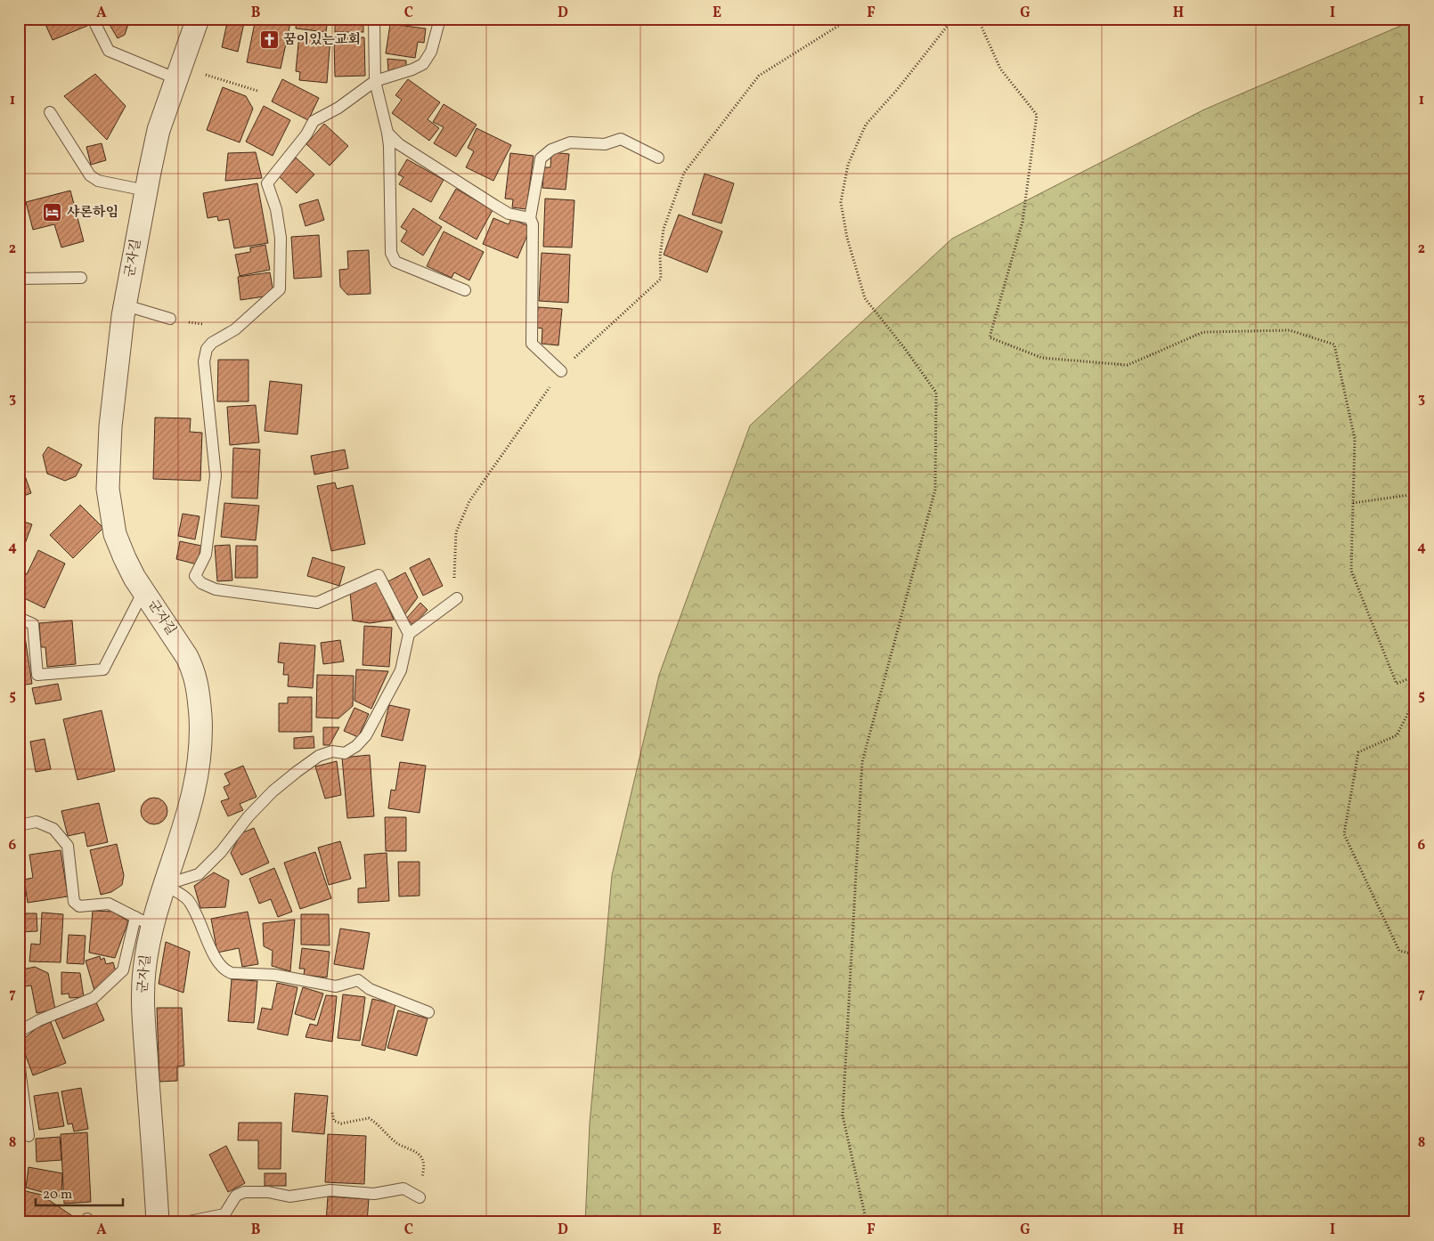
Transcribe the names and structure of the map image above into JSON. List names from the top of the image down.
{
  "streets": {
    "street": ["군자길"]
  },
  "places": {
    "church": ["꿈이있는교회"],
    "hotel": ["샤론하임"]
  },
  "scale_bar": "20 m",
  "grid": {
    "columns": [
      "A",
      "B",
      "C",
      "D",
      "E",
      "F",
      "G",
      "H",
      "I"
    ],
    "rows": [
      "1",
      "2",
      "3",
      "4",
      "5",
      "6",
      "7",
      "8"
    ]
  }
}
